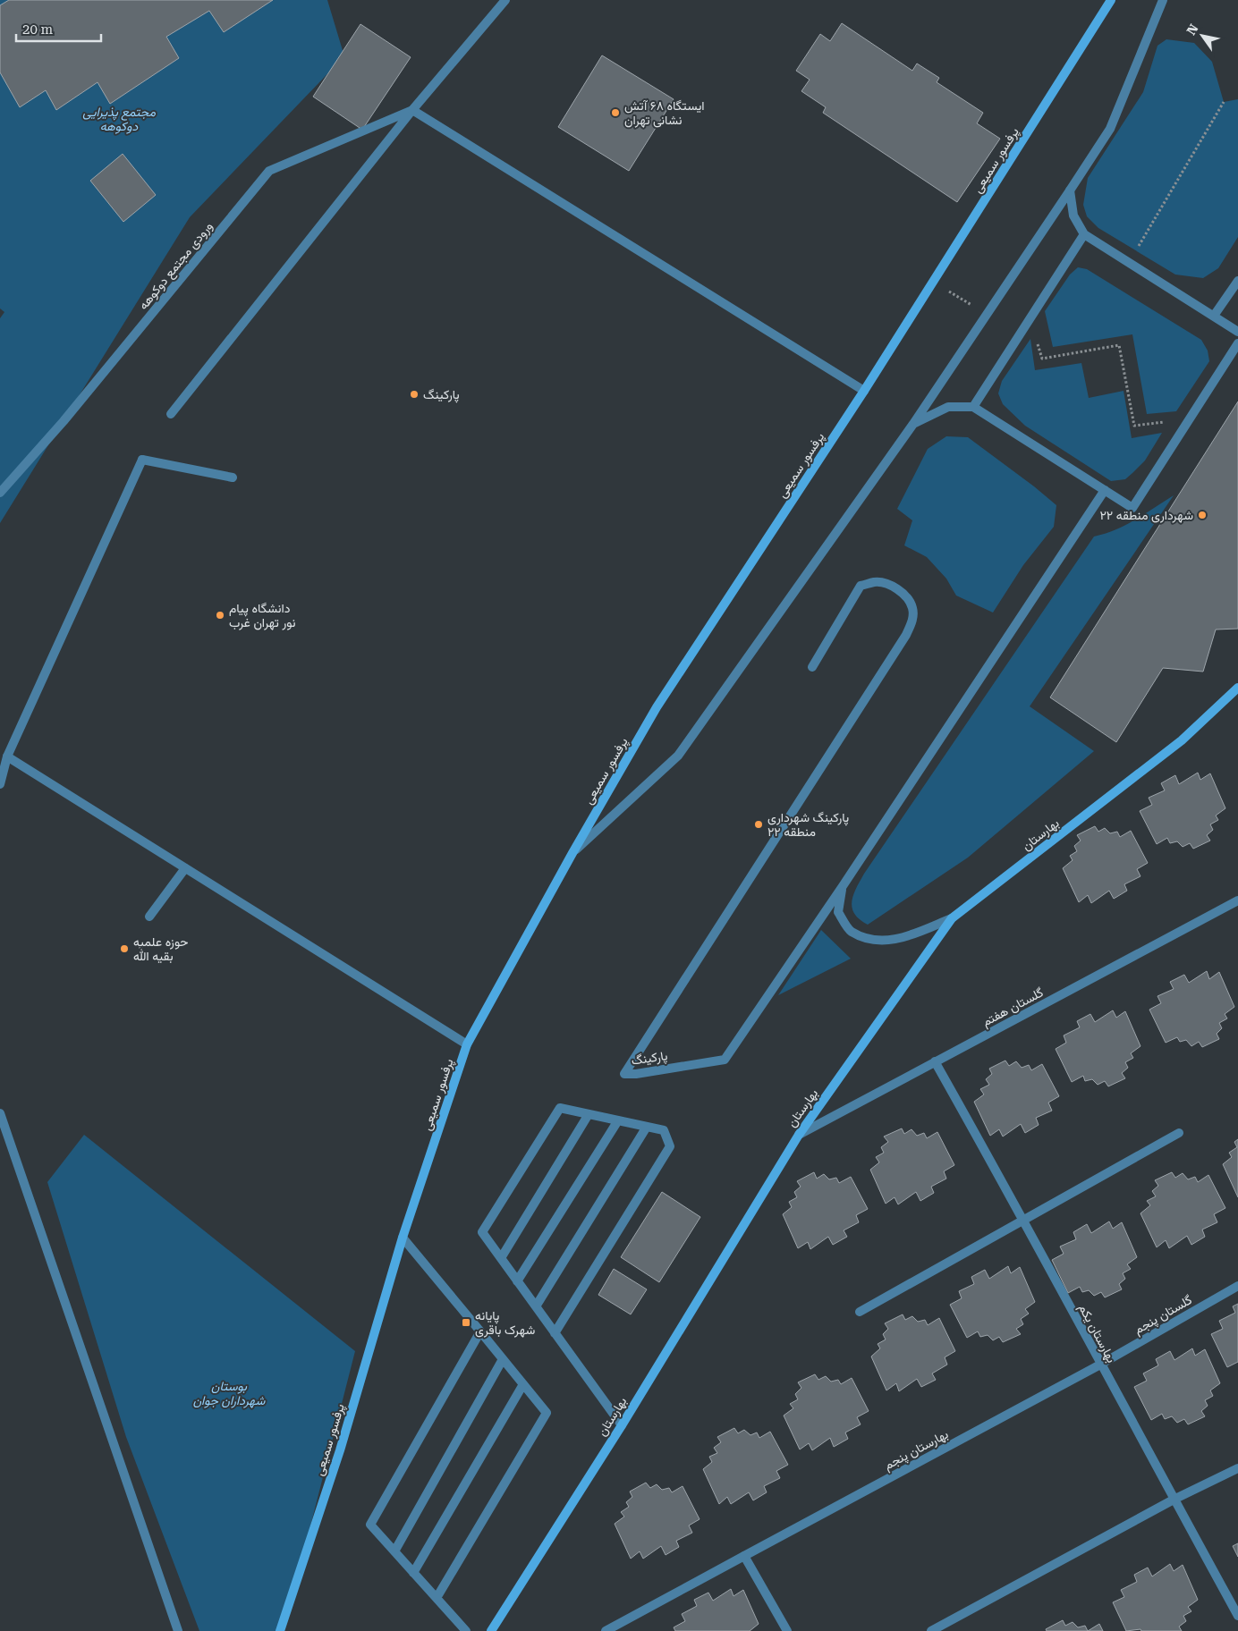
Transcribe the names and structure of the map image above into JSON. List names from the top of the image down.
{
  "streets": {
    "main road": ["پرفسور سمیعی", "بهارستان"],
    "street": [
      "ورودی مجتمع دوکوهه",
      "گلستان هفتم",
      "پارکینگ",
      "گلستان پنجم",
      "بهارستان یکم",
      "بهارستان پنجم"
    ]
  },
  "crossings": [
    ["بهارستان", "گلستان هفتم"],
    ["گلستان هفتم", "بهارستان یکم"],
    ["گلستان پنجم", "بهارستان یکم"],
    ["گلستان پنجم", "بهارستان پنجم"],
    ["بهارستان یکم", "بهارستان پنجم"]
  ],
  "parks": ["مجتمع پذیرایی دوکوهه", "بوستان شهرداران جوان"],
  "places": {
    "other": [
      "ایستگاه ۶۸ آتش نشانی تهران",
      "پارکینگ",
      "شهرداری منطقه ۲۲",
      "دانشگاه پیام نور تهران غرب",
      "پارکینگ شهرداری منطقه ۲۲",
      "حوزه علمیه بقیه الله"
    ],
    "transit": ["پایانه شهرک باقری"]
  },
  "scale_bar": "20 m",
  "north": "top left"
}
